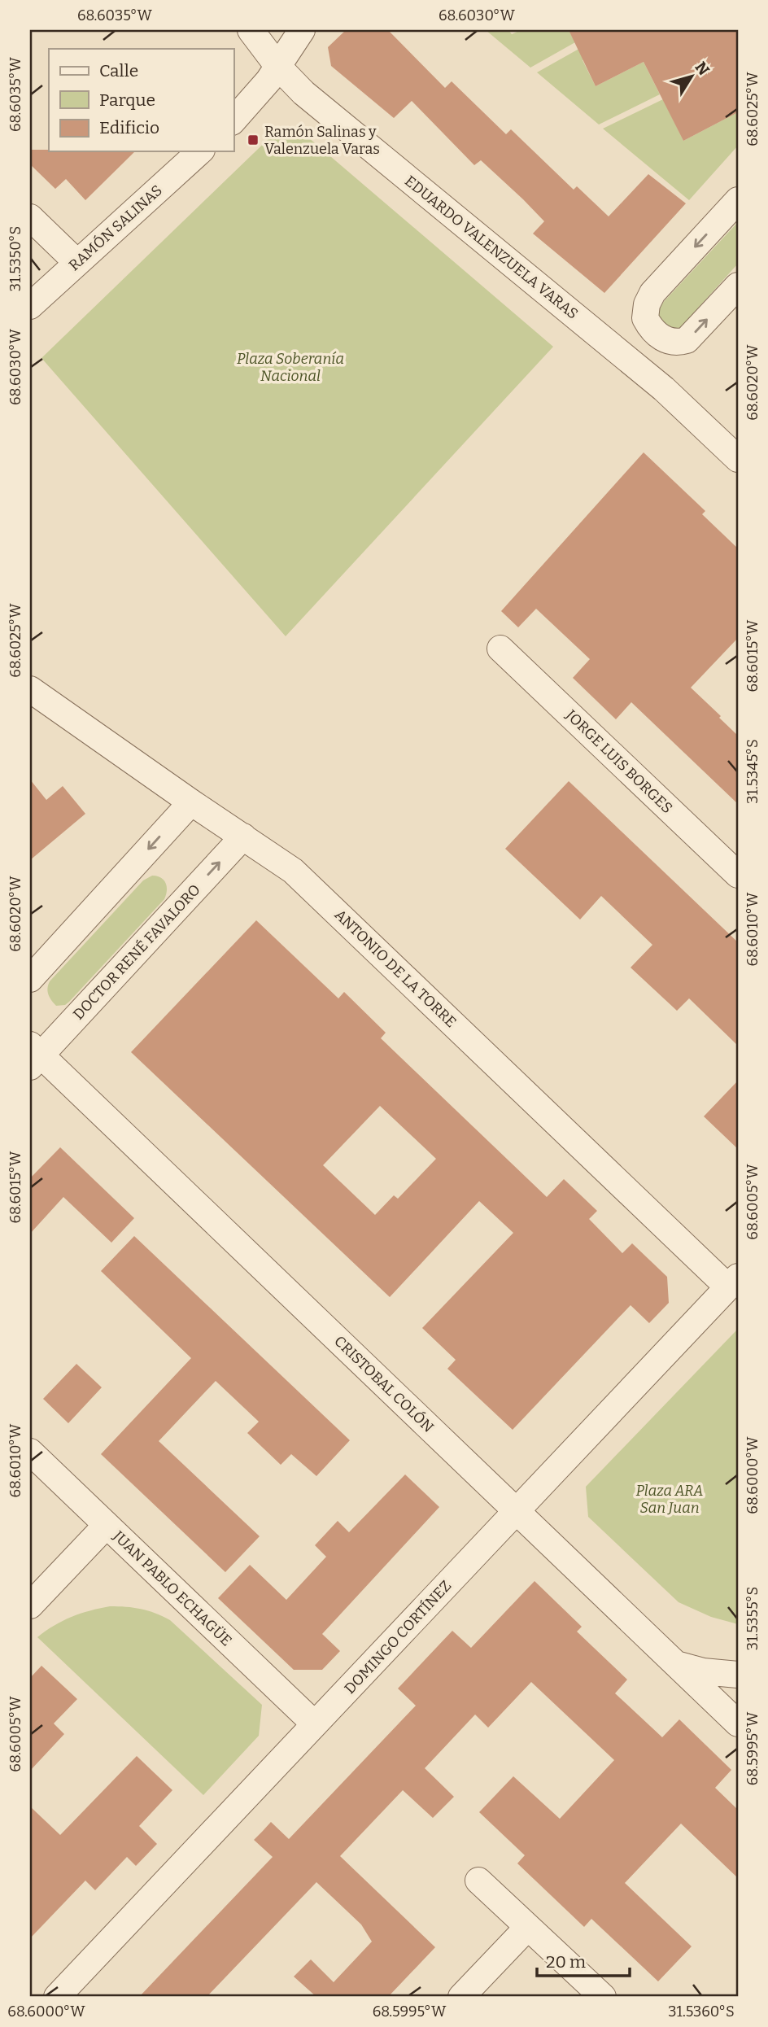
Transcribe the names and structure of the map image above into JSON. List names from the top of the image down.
{
  "streets": {
    "street": [
      "RAMÓN SALINAS",
      "EDUARDO VALENZUELA VARAS",
      "JORGE LUIS BORGES",
      "DOCTOR RENÉ FAVALORO",
      "ANTONIO DE LA TORRE",
      "CRISTOBAL COLÓN",
      "JUAN PABLO ECHAGÜE",
      "DOMINGO CORTÍNEZ"
    ]
  },
  "crossings": [
    ["DOCTOR RENÉ FAVALORO", "ANTONIO DE LA TORRE"],
    ["DOCTOR RENÉ FAVALORO", "CRISTOBAL COLÓN"],
    ["ANTONIO DE LA TORRE", "DOMINGO CORTÍNEZ"],
    ["CRISTOBAL COLÓN", "DOMINGO CORTÍNEZ"],
    ["JUAN PABLO ECHAGÜE", "DOMINGO CORTÍNEZ"]
  ],
  "parks": ["Plaza Soberanía Nacional", "Plaza ARA San Juan"],
  "places": {
    "transit": ["Ramón Salinas y Valenzuela Varas"]
  },
  "legend": ["Calle", "Parque", "Edificio"],
  "scale_bar": "20 m",
  "north": "top right",
  "coordinates": [
    "68.6035°W",
    "68.6030°W",
    "68.6025°W",
    "31.5350°S",
    "68.6020°W",
    "68.6015°W",
    "31.5345°S",
    "68.6010°W",
    "68.6005°W",
    "68.6000°W",
    "31.5355°S",
    "68.5995°W",
    "31.5360°S"
  ]
}
